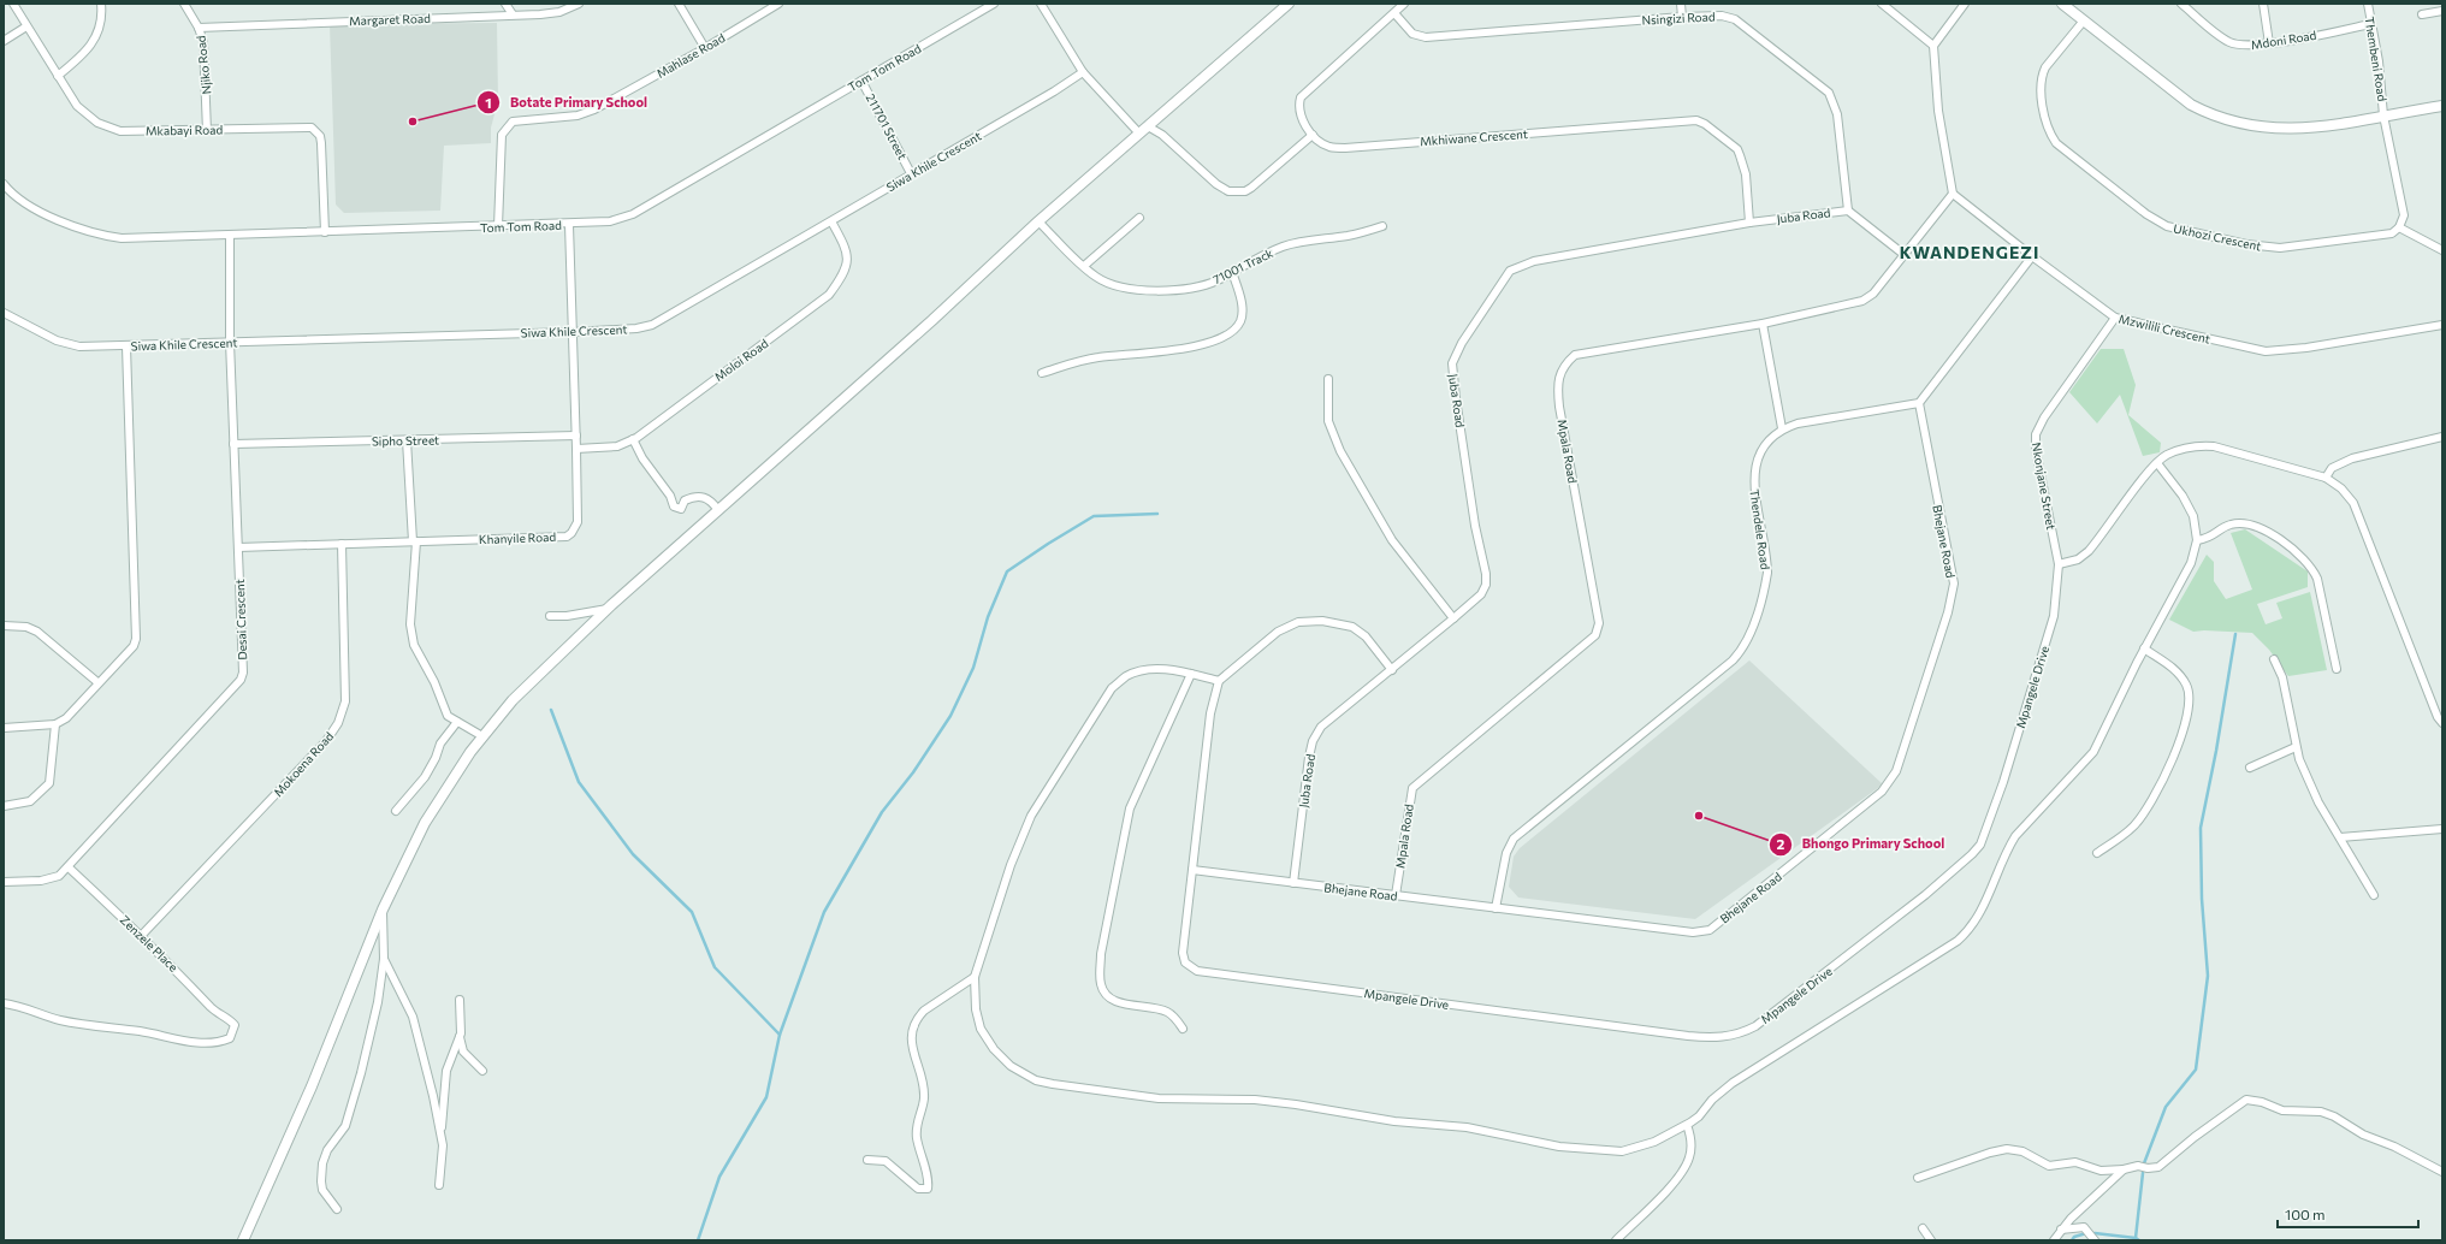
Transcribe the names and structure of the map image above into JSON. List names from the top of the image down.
{
  "streets": {
    "street": [
      "Nsingizi Road",
      "Margaret Road",
      "Mdoni Road",
      "Mahlase Road",
      "Thembeni Road",
      "Njiko Road",
      "Tom Tom Road",
      "211701 Street",
      "Mkabayi Road",
      "Mkhiwane Crescent",
      "Siwa Khile Crescent",
      "Juba Road",
      "Ukhozi Crescent",
      "71001 Track",
      "Mzwilili Crescent",
      "Moloi Road",
      "Sipho Street",
      "Mpala Road",
      "Nkonjane Street",
      "Thendele Road",
      "Khanyile Road",
      "Bhejane Road",
      "Desai Crescent",
      "Mpangele Drive",
      "Mokoena Road",
      "Zenzele Place"
    ]
  },
  "crossings": [
    ["Nsingizi Road", "Mkhiwane Crescent"],
    ["Nsingizi Road", "Juba Road"],
    ["Margaret Road", "Njiko Road"],
    ["Mdoni Road", "Thembeni Road"],
    ["Mahlase Road", "Tom Tom Road"],
    ["Njiko Road", "Mkabayi Road"],
    ["Tom Tom Road", "211701 Street"],
    ["Tom Tom Road", "Mkabayi Road"],
    ["Tom Tom Road", "Khanyile Road"],
    ["Tom Tom Road", "Desai Crescent"],
    ["211701 Street", "Siwa Khile Crescent"],
    ["Mkhiwane Crescent", "Juba Road"],
    ["Siwa Khile Crescent", "Moloi Road"],
    ["Siwa Khile Crescent", "Khanyile Road"],
    ["Siwa Khile Crescent", "Desai Crescent"],
    ["Juba Road", "Mpala Road"],
    ["Juba Road", "Bhejane Road"],
    ["Mzwilili Crescent", "Mpala Road"],
    ["Mzwilili Crescent", "Nkonjane Street"],
    ["Moloi Road", "Khanyile Road"],
    ["Sipho Street", "Khanyile Road"],
    ["Sipho Street", "Desai Crescent"],
    ["Mpala Road", "Bhejane Road"],
    ["Nkonjane Street", "Mpangele Drive"],
    ["Thendele Road", "Bhejane Road"],
    ["Khanyile Road", "Desai Crescent"],
    ["Khanyile Road", "Mokoena Road"],
    ["Bhejane Road", "Mpangele Drive"],
    ["Desai Crescent", "Zenzele Place"],
    ["Mokoena Road", "Zenzele Place"]
  ],
  "districts": ["KWANDENGEZI"],
  "places": ["Botate Primary School", "Bhongo Primary School"],
  "scale_bar": "100 m"
}
